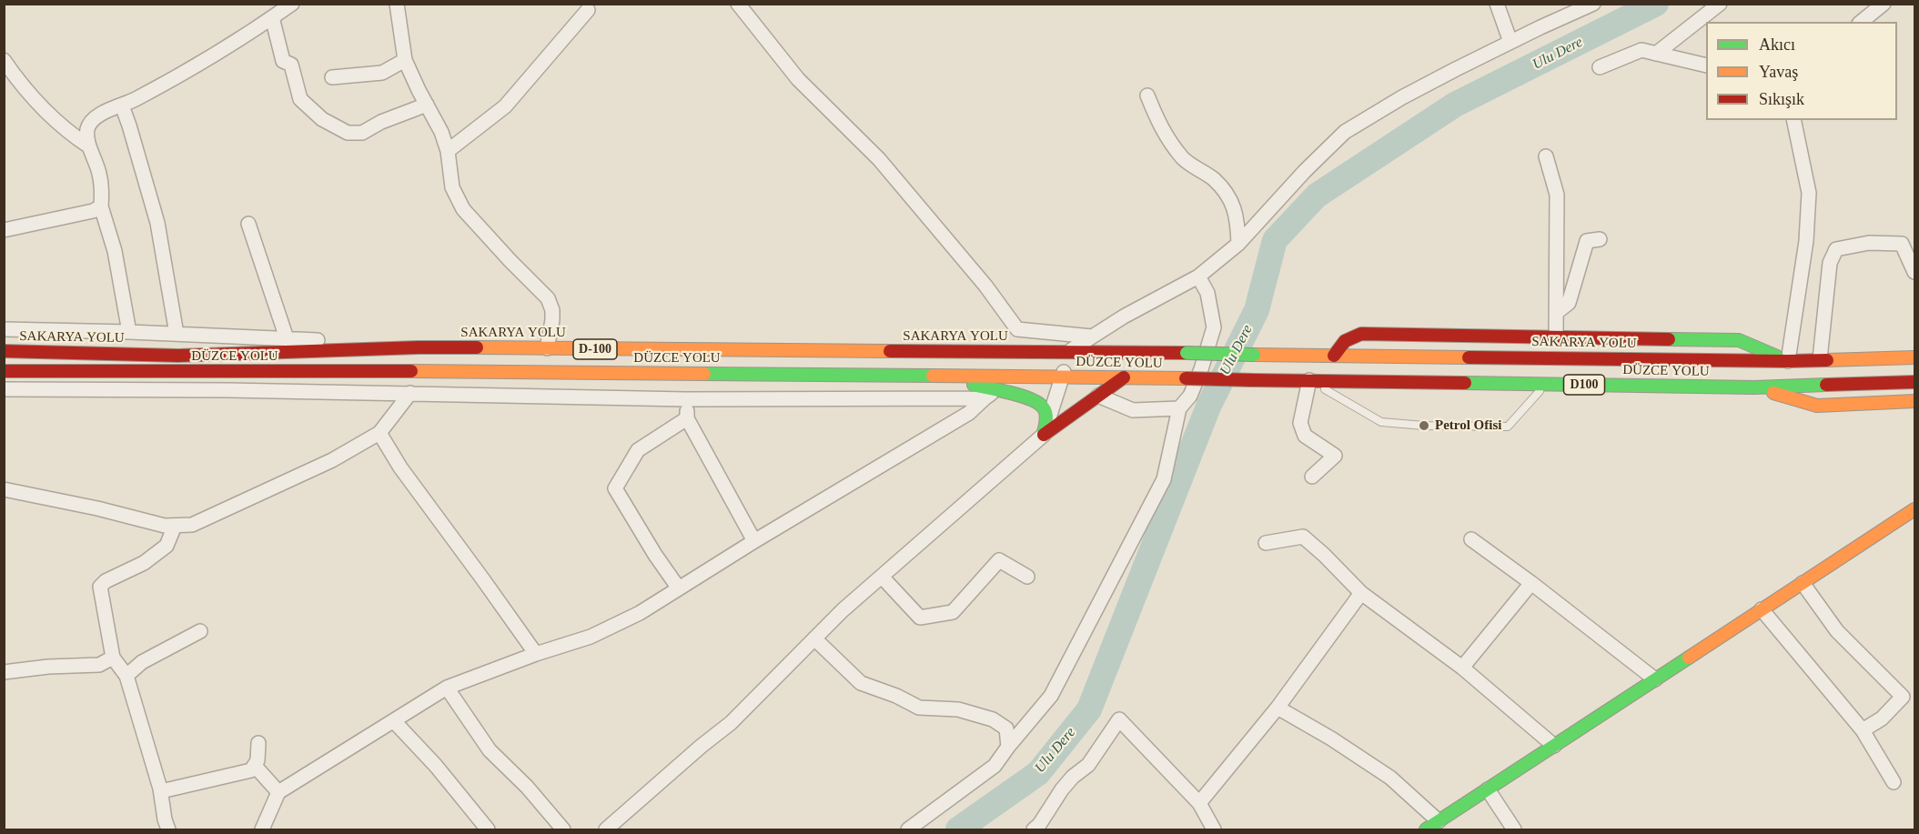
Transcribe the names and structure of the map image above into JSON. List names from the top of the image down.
{
  "streets": {
    "main road": [
      "SAKARYA YOLU",
      "D-100",
      "DÜZCE YOLU",
      "D100"
    ]
  },
  "water": ["Ulu Dere"],
  "places": ["Petrol Ofisi"],
  "legend": ["Akıcı", "Yavaş", "Sıkışık"]
}
